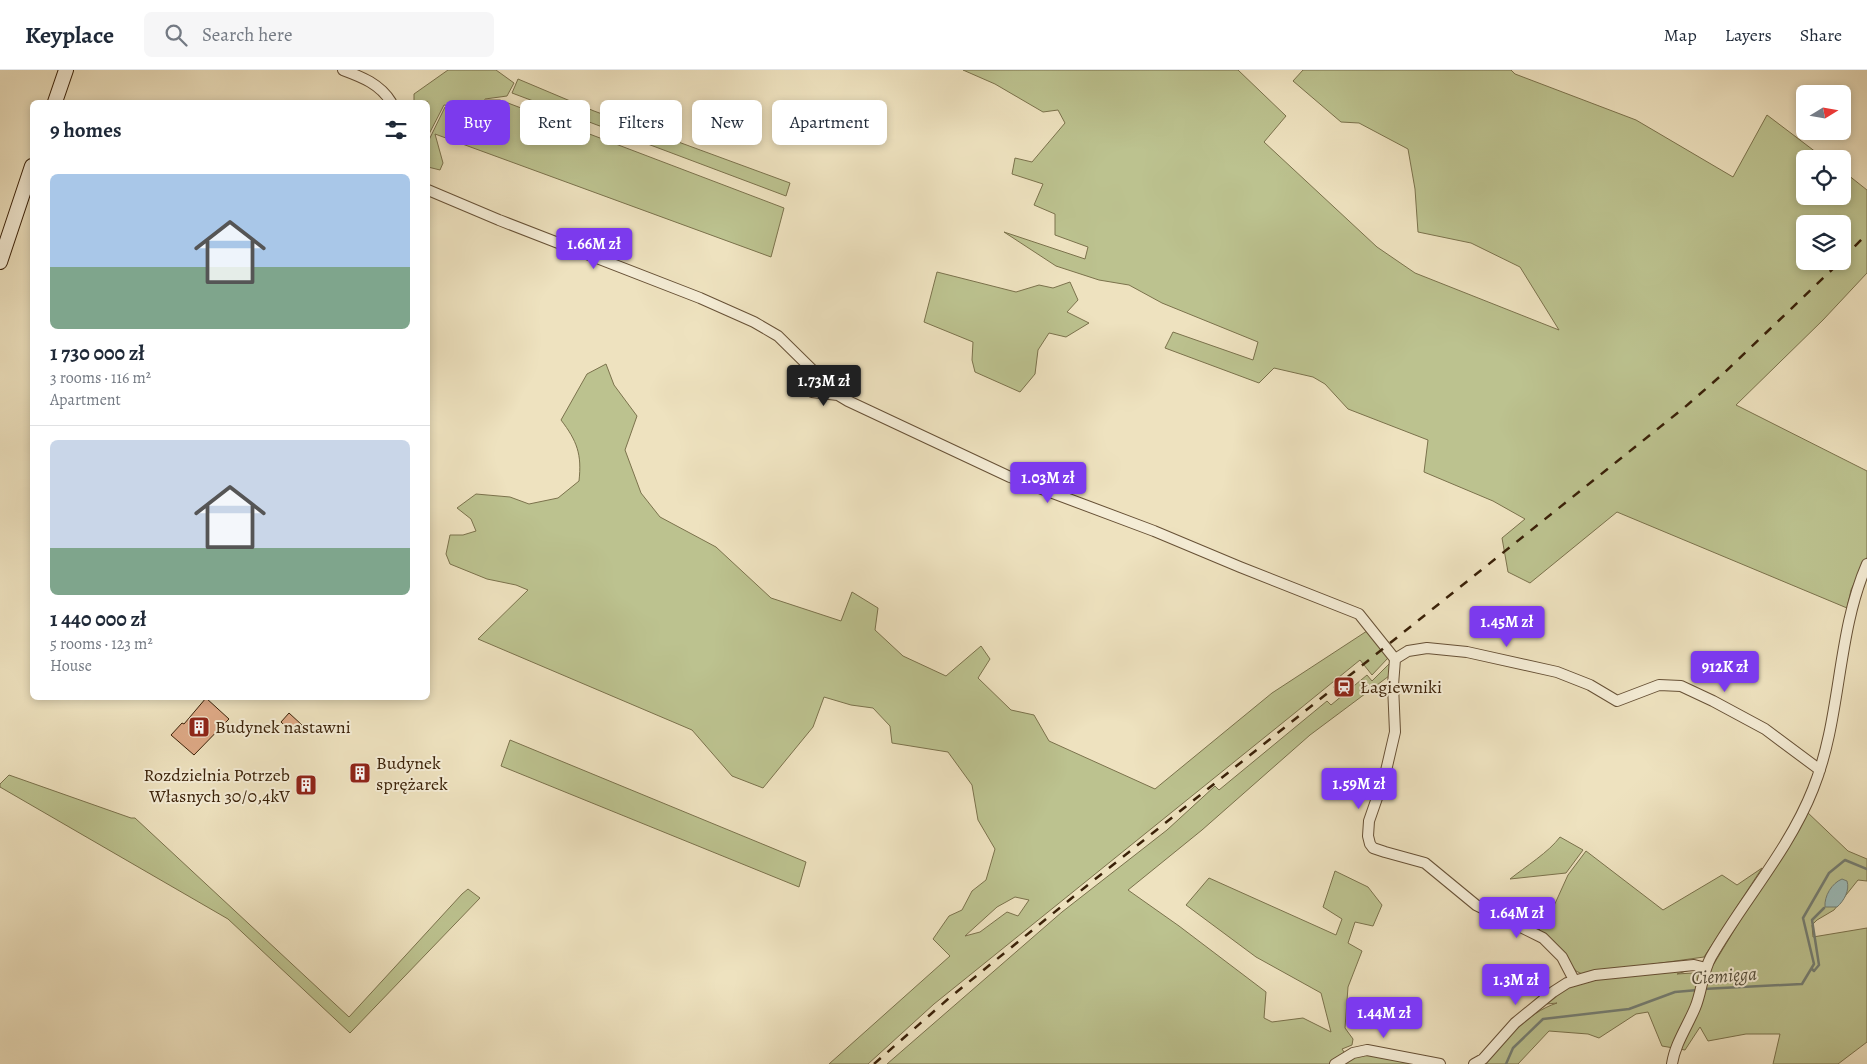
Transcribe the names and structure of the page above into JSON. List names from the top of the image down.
{
  "water": ["Ciemięga"],
  "places": {
    "station": ["Łagiewniki"],
    "building": ["Budynek nastawni", "Budynek sprężarek", "Rozdzielnia Potrzeb Własnych 30/0,4kV"]
  },
  "north": "right",
  "page": {
    "header": "Keyplace",
    "search": "Search here",
    "nav": ["Map", "Layers", "Share"],
    "chip": [
      "Buy",
      "Rent",
      "Filters",
      "New",
      "Apartment"
    ],
    "heading": "9 homes",
    "list": [
      {
        "name": "1 730 000 zł",
        "note": "3 rooms · 116 m² · Apartment"
      },
      {
        "name": "1 440 000 zł",
        "note": "5 rooms · 123 m² · House"
      }
    ],
    "price": [
      "1.66M zł",
      "1.73M zł",
      "1.03M zł",
      "1.45M zł",
      "912K zł",
      "1.59M zł",
      "1.64M zł",
      "1.3M zł",
      "1.44M zł"
    ]
  }
}
